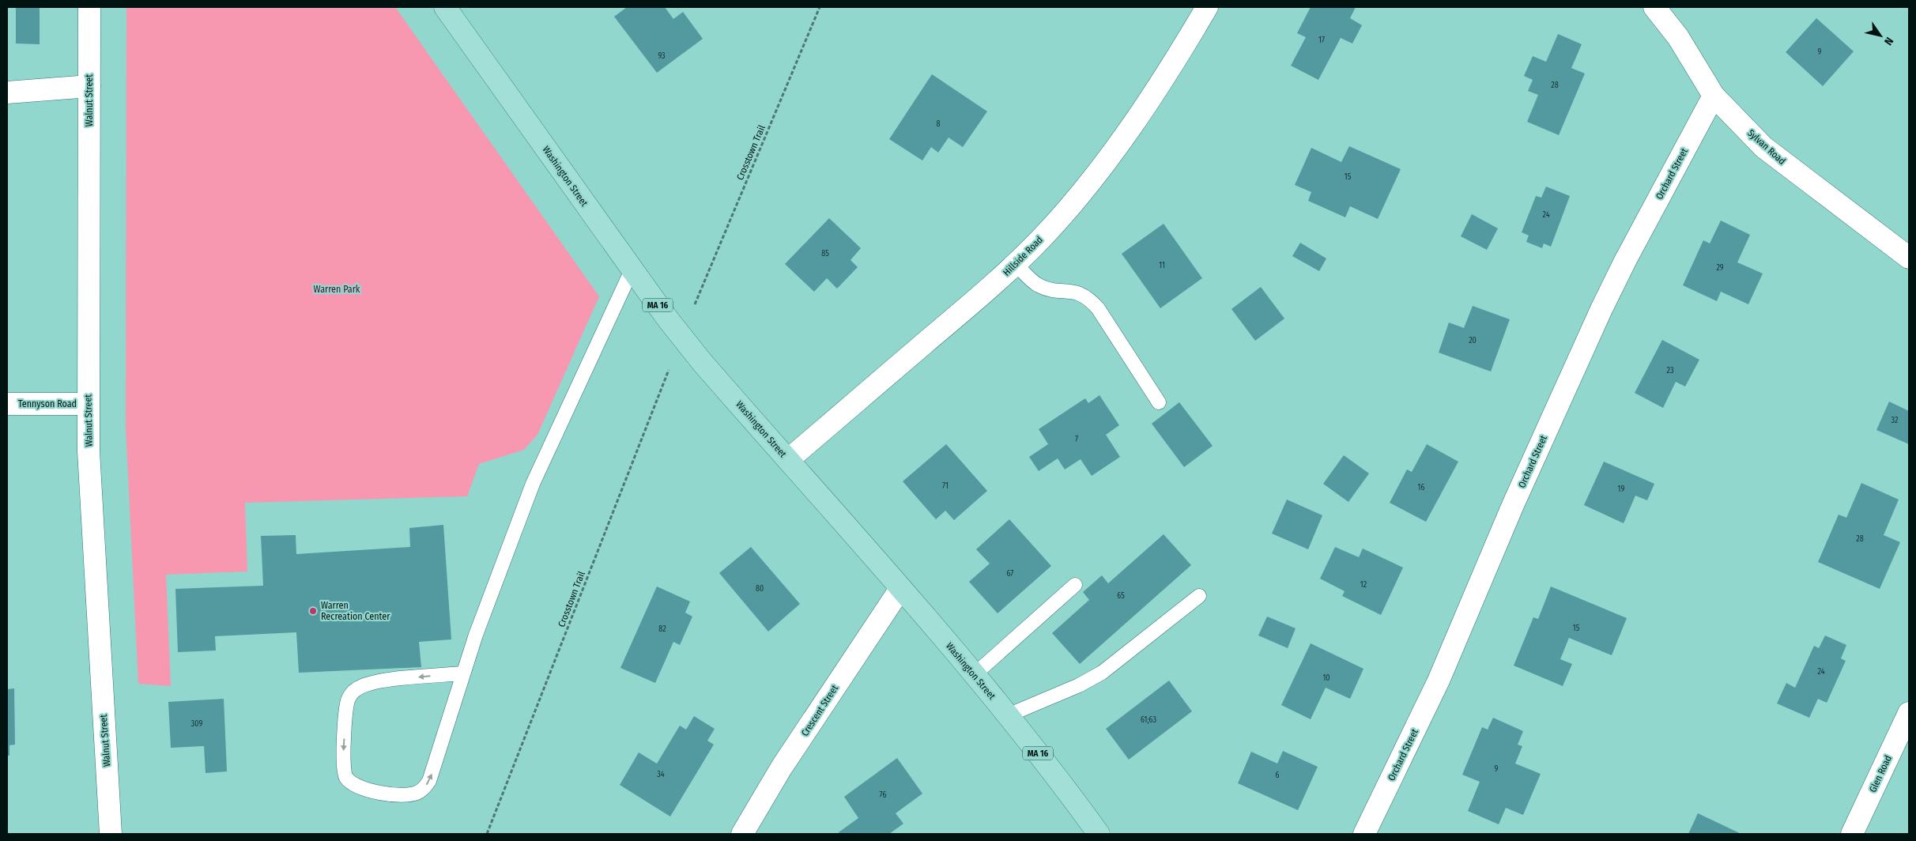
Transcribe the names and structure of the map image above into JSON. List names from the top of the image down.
{
  "streets": {
    "main road": ["Washington Street", "MA 16"],
    "street": [
      "Walnut Street",
      "Sylvan Road",
      "Orchard Street",
      "Hillside Road",
      "Tennyson Road",
      "Crescent Street",
      "Glen Road"
    ],
    "path": ["Crosstown Trail"]
  },
  "crossings": [
    ["Walnut Street", "Tennyson Road"],
    ["Sylvan Road", "Orchard Street"],
    ["Washington Street", "Hillside Road"],
    ["Washington Street", "Crescent Street"]
  ],
  "parks": ["Warren Park"],
  "places": ["Warren Recreation Center"],
  "house_numbers": [
    "17",
    "9",
    "93",
    "28",
    "8",
    "15",
    "24",
    "85",
    "11",
    "29",
    "20",
    "23",
    "32",
    "7",
    "71",
    "16",
    "19",
    "28",
    "67",
    "12",
    "80",
    "65",
    "15",
    "82",
    "24",
    "10",
    "61;63",
    "309",
    "9",
    "34",
    "6",
    "76"
  ],
  "north": "bottom right"
}
